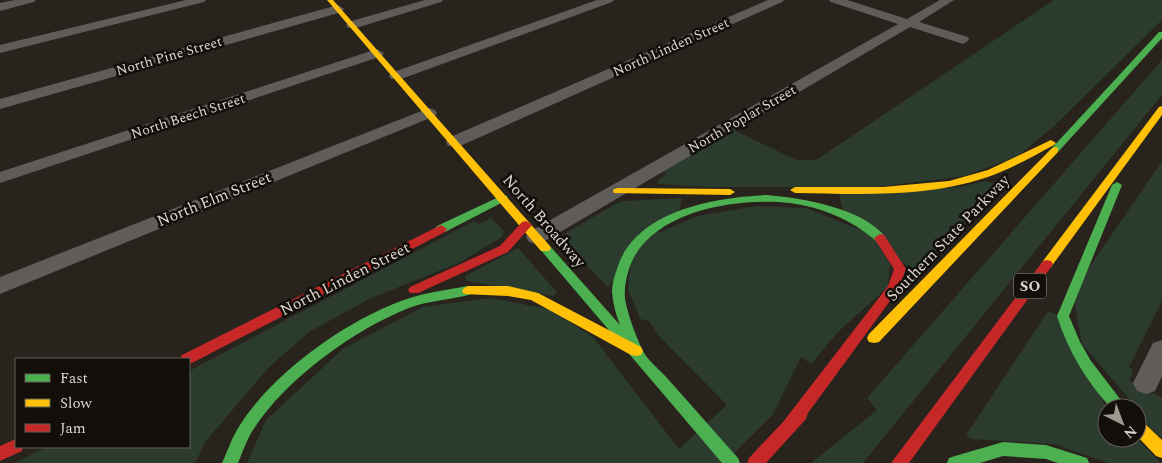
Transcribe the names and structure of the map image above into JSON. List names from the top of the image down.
{
  "streets": {
    "main road": [
      "North Linden Street",
      "North Broadway",
      "Southern State Parkway",
      "SO"
    ],
    "street": [
      "North Pine Street",
      "North Beech Street",
      "North Poplar Street",
      "North Elm Street"
    ]
  },
  "crossings": [
    ["North Linden Street", "North Broadway"],
    ["North Pine Street", "North Broadway"],
    ["North Beech Street", "North Broadway"],
    ["North Poplar Street", "North Broadway"],
    ["North Elm Street", "North Broadway"]
  ],
  "legend": ["Fast", "Slow", "Jam"],
  "north": "bottom right"
}
